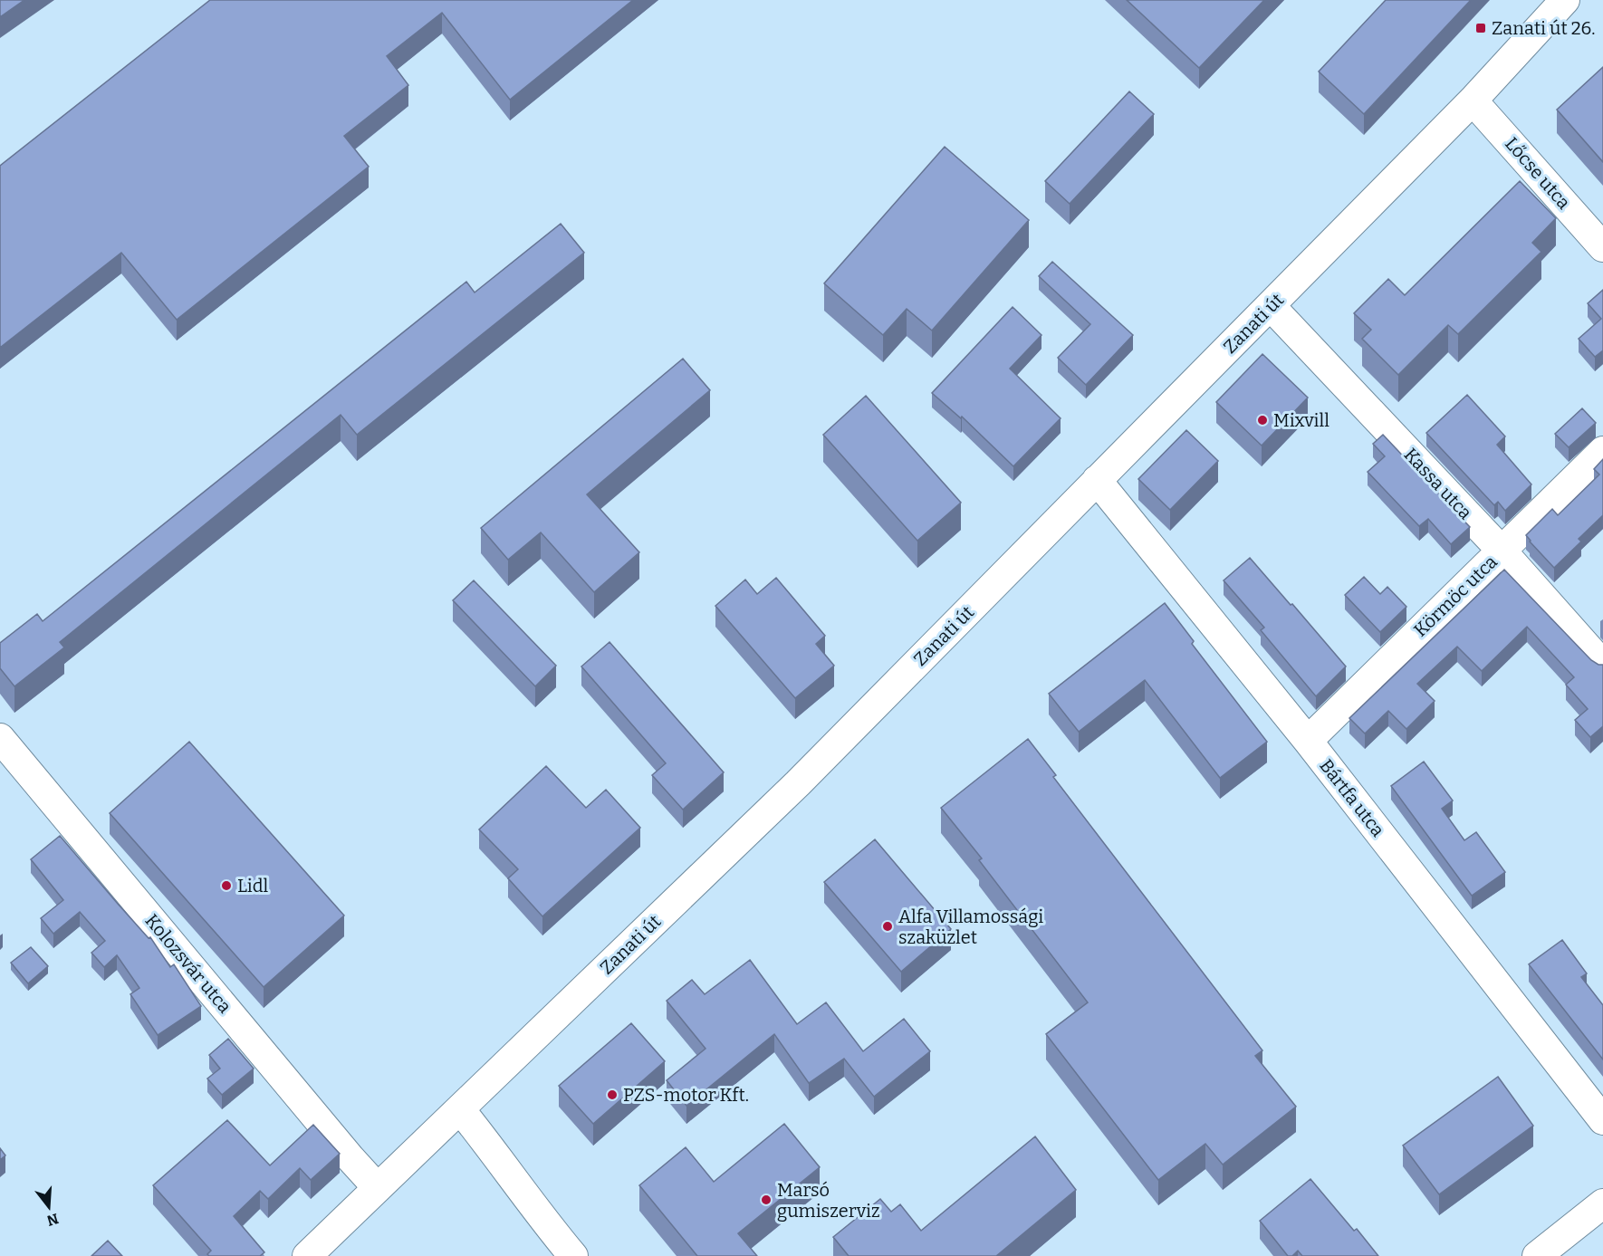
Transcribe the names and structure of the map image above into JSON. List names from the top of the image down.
{
  "streets": {
    "street": [
      "Lőcse utca",
      "Zanati út",
      "Kassa utca",
      "Körmöc utca",
      "Bártfa utca",
      "Kolozsvár utca"
    ]
  },
  "crossings": [
    ["Lőcse utca", "Zanati út"],
    ["Zanati út", "Kassa utca"],
    ["Zanati út", "Bártfa utca"],
    ["Zanati út", "Kolozsvár utca"],
    ["Kassa utca", "Körmöc utca"],
    ["Körmöc utca", "Bártfa utca"]
  ],
  "places": {
    "transit": ["Zanati út 26."],
    "other": [
      "Mixvill",
      "Lidl",
      "Alfa Villamossági szaküzlet",
      "PZS-motor Kft.",
      "Marsó gumiszerviz"
    ]
  },
  "north": "bottom"
}
